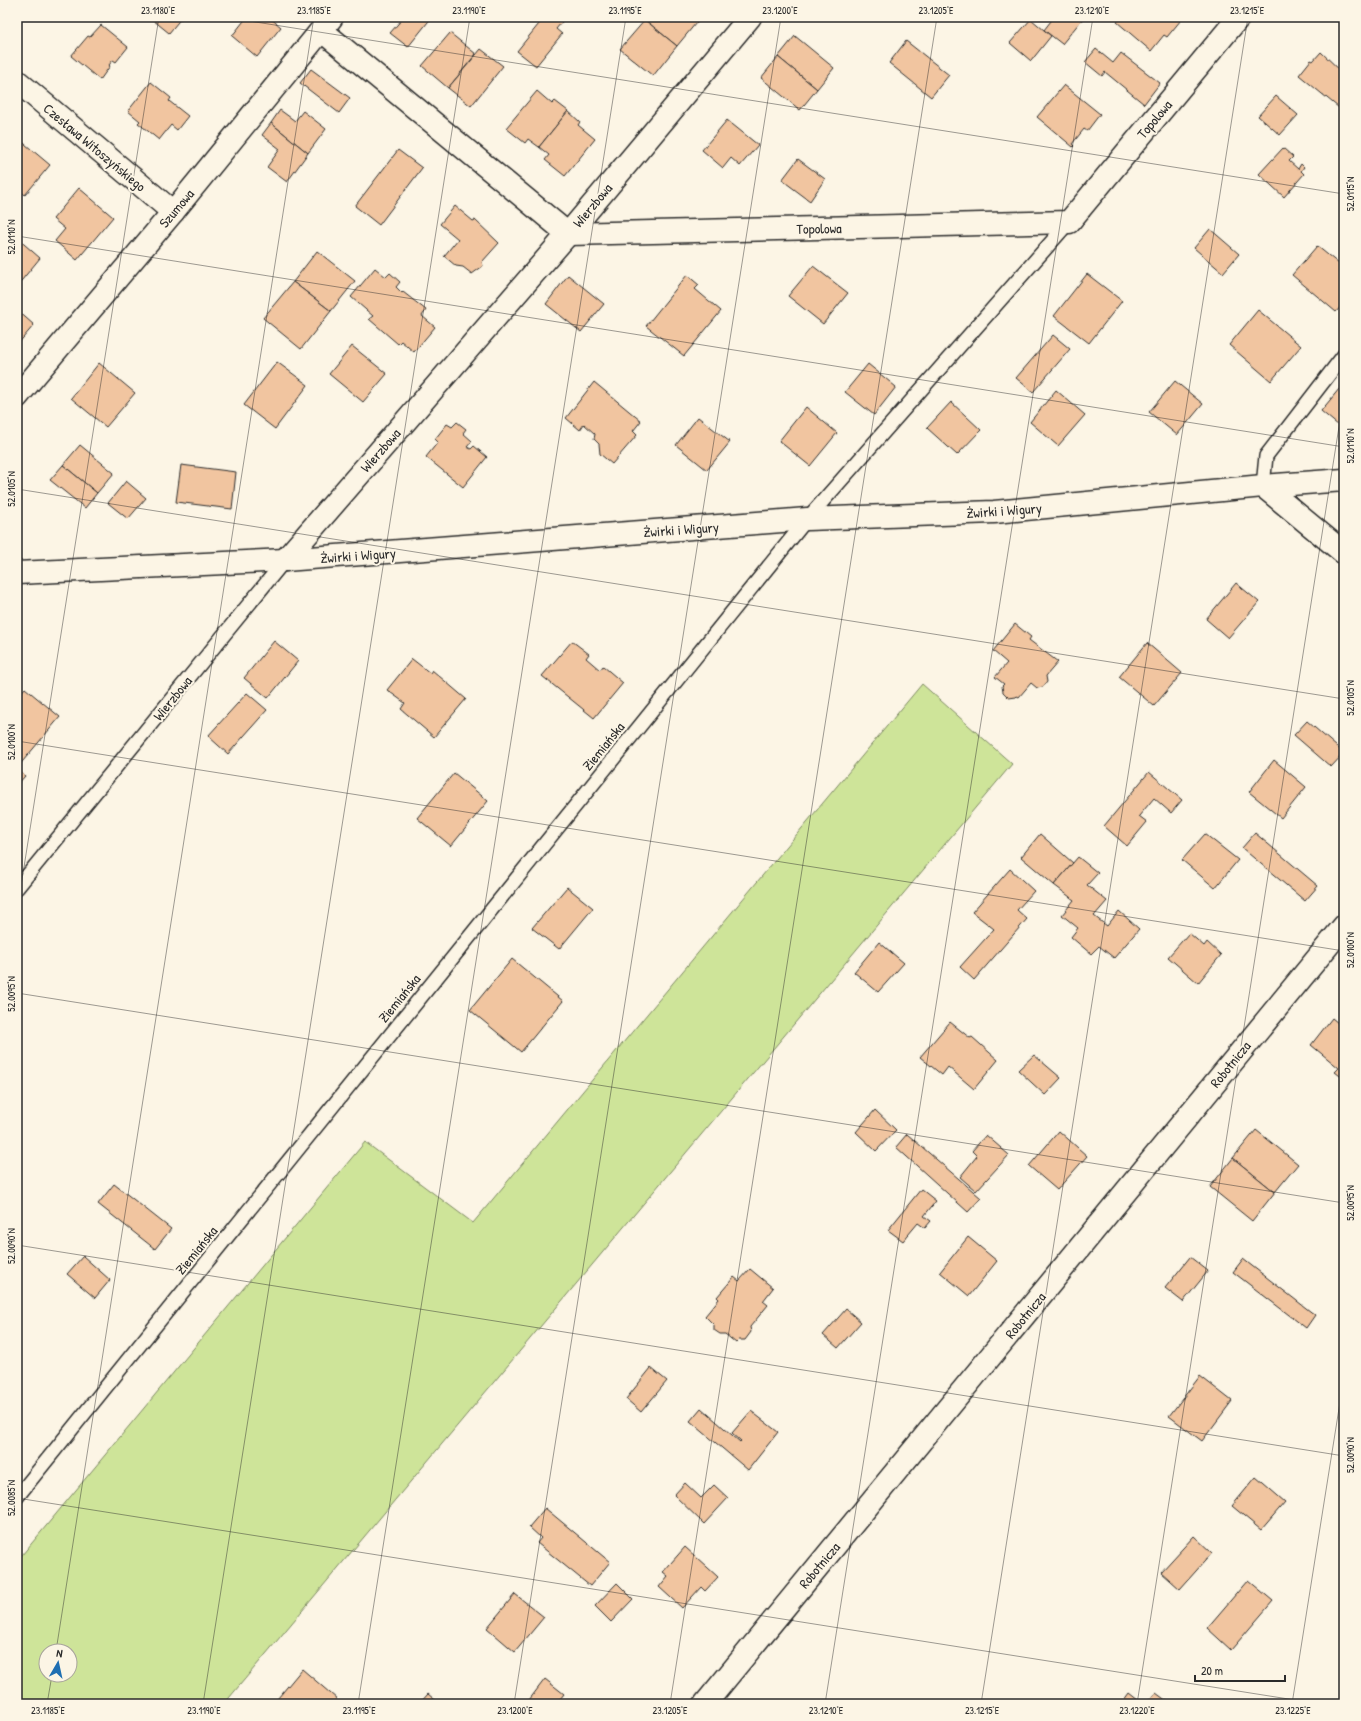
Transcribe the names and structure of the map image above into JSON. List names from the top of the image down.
{
  "streets": {
    "street": [
      "Topolowa",
      "Czesława Witoszyńskiego",
      "Wierzbowa",
      "Szumowa",
      "Żwirki i Wigury",
      "Robotnicza"
    ],
    "lane": ["Ziemiańska"]
  },
  "crossings": [
    ["Topolowa", "Wierzbowa"],
    ["Topolowa", "Żwirki i Wigury"],
    ["Topolowa", "Ziemiańska"],
    ["Czesława Witoszyńskiego", "Szumowa"],
    ["Wierzbowa", "Żwirki i Wigury"],
    ["Żwirki i Wigury", "Ziemiańska"]
  ],
  "scale_bar": "20 m",
  "north": "top",
  "coordinates": [
    "23.1180°E",
    "23.1185°E",
    "23.1190°E",
    "23.1195°E",
    "23.1200°E",
    "23.1205°E",
    "23.1210°E",
    "23.1215°E",
    "52.0115°N",
    "52.0110°N",
    "52.0105°N",
    "52.0100°N",
    "52.0095°N",
    "52.0090°N",
    "52.0085°N",
    "23.1220°E",
    "23.1225°E"
  ]
}
